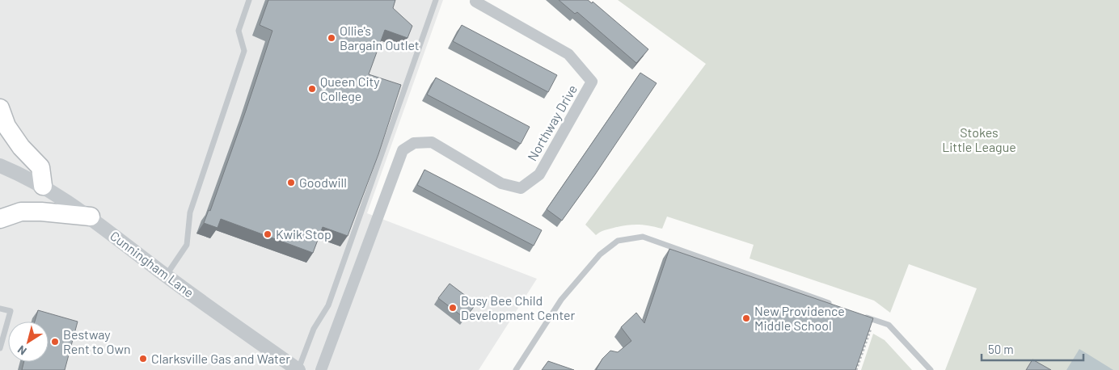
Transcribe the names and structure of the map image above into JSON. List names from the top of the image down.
{
  "streets": {
    "street": ["Northway Drive", "Cunningham Lane"]
  },
  "parks": ["Stokes Little League"],
  "places": [
    "Ollie's Bargain Outlet",
    "Queen City College",
    "Goodwill",
    "Kwik Stop",
    "Busy Bee Child Development Center",
    "New Providence Middle School",
    "Bestway Rent to Own",
    "Clarksville Gas and Water"
  ],
  "scale_bar": "50 m",
  "north": "bottom left"
}
